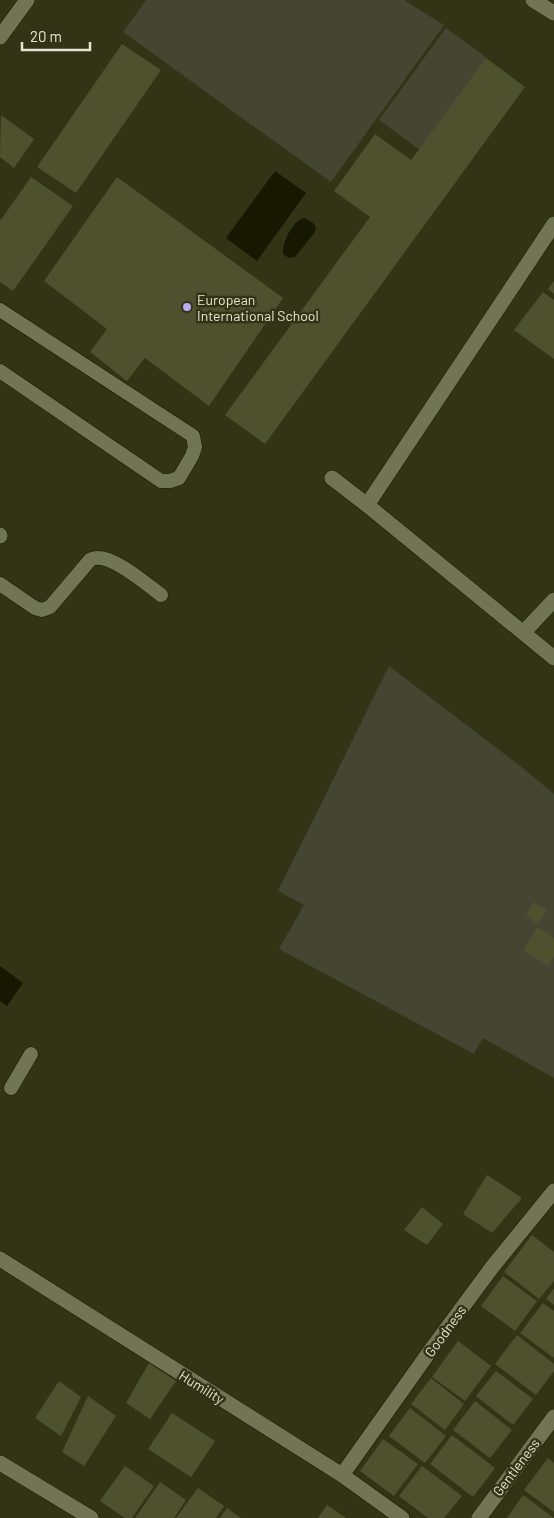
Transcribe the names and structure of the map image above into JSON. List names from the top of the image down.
{
  "streets": {
    "street": ["Goodness", "Humility", "Gentleness"]
  },
  "crossings": [
    ["Goodness", "Humility"]
  ],
  "places": ["European International School"],
  "scale_bar": "20 m"
}
